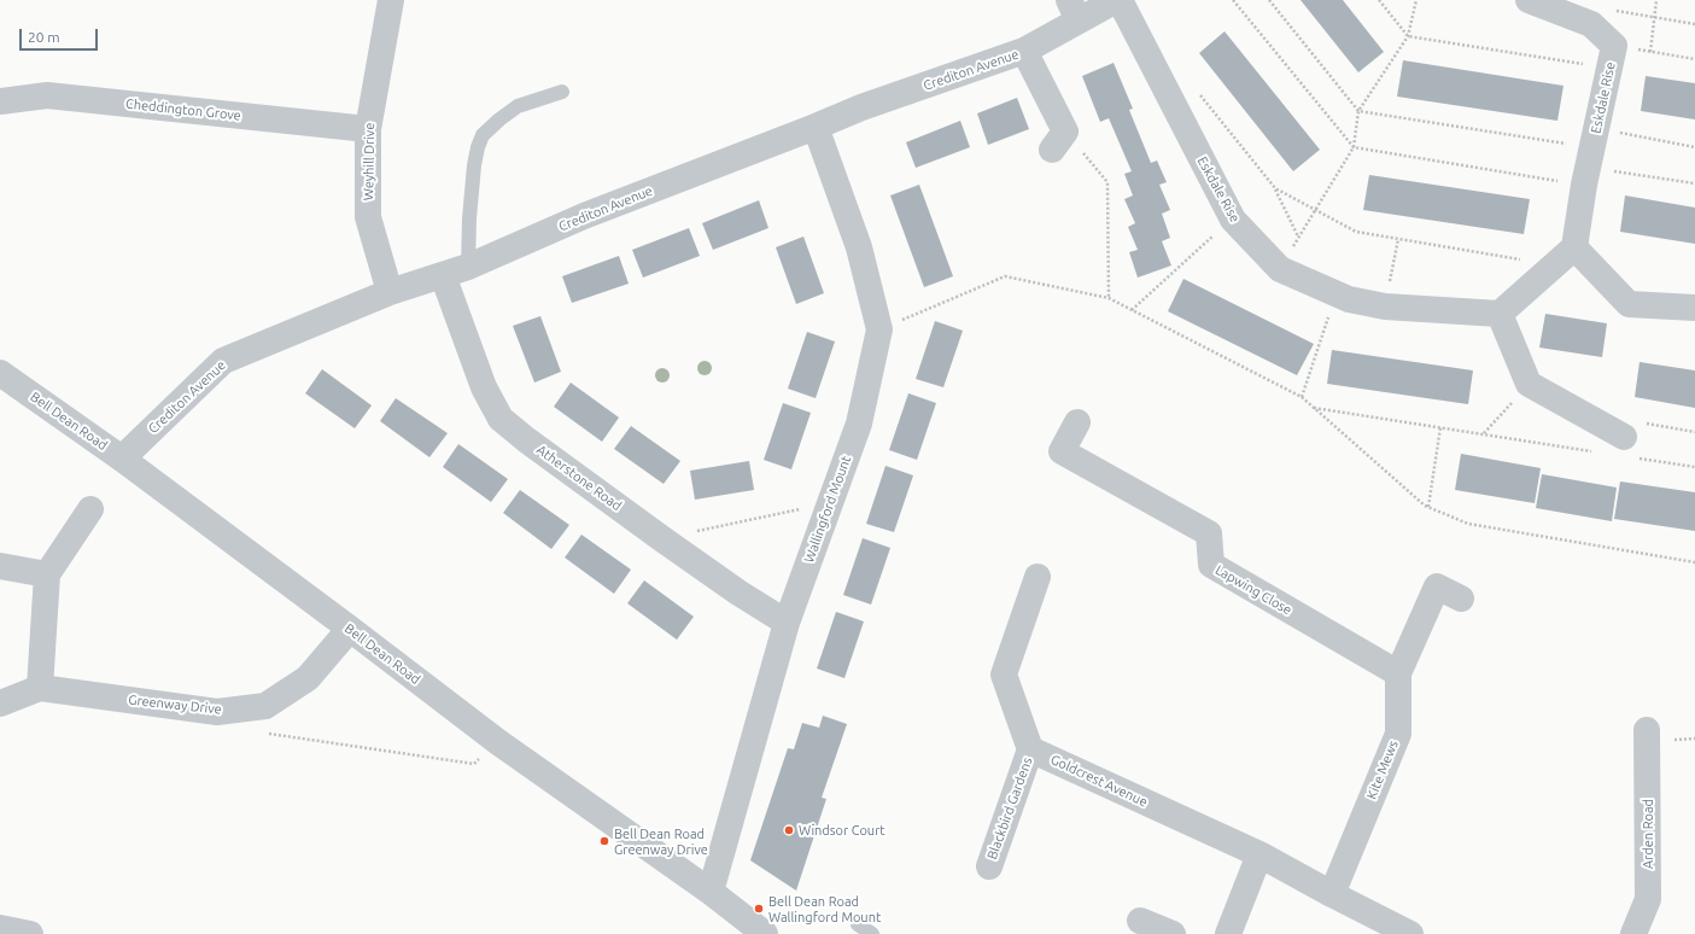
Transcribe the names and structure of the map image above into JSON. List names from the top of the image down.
{
  "streets": {
    "street": [
      "Crediton Avenue",
      "Eskdale Rise",
      "Cheddington Grove",
      "Weyhill Drive",
      "Bell Dean Road",
      "Atherstone Road",
      "Wallingford Mount",
      "Lapwing Close",
      "Greenway Drive",
      "Kite Mews",
      "Goldcrest Avenue",
      "Blackbird Gardens",
      "Arden Road"
    ]
  },
  "crossings": [
    ["Crediton Avenue", "Eskdale Rise"],
    ["Crediton Avenue", "Weyhill Drive"],
    ["Crediton Avenue", "Bell Dean Road"],
    ["Crediton Avenue", "Atherstone Road"],
    ["Crediton Avenue", "Wallingford Mount"],
    ["Cheddington Grove", "Weyhill Drive"],
    ["Bell Dean Road", "Wallingford Mount"],
    ["Bell Dean Road", "Greenway Drive"],
    ["Atherstone Road", "Wallingford Mount"],
    ["Lapwing Close", "Kite Mews"],
    ["Kite Mews", "Goldcrest Avenue"],
    ["Goldcrest Avenue", "Blackbird Gardens"]
  ],
  "places": ["Windsor Court", "Bell Dean Road Greenway Drive", "Bell Dean Road Wallingford Mount"],
  "scale_bar": "20 m"
}
